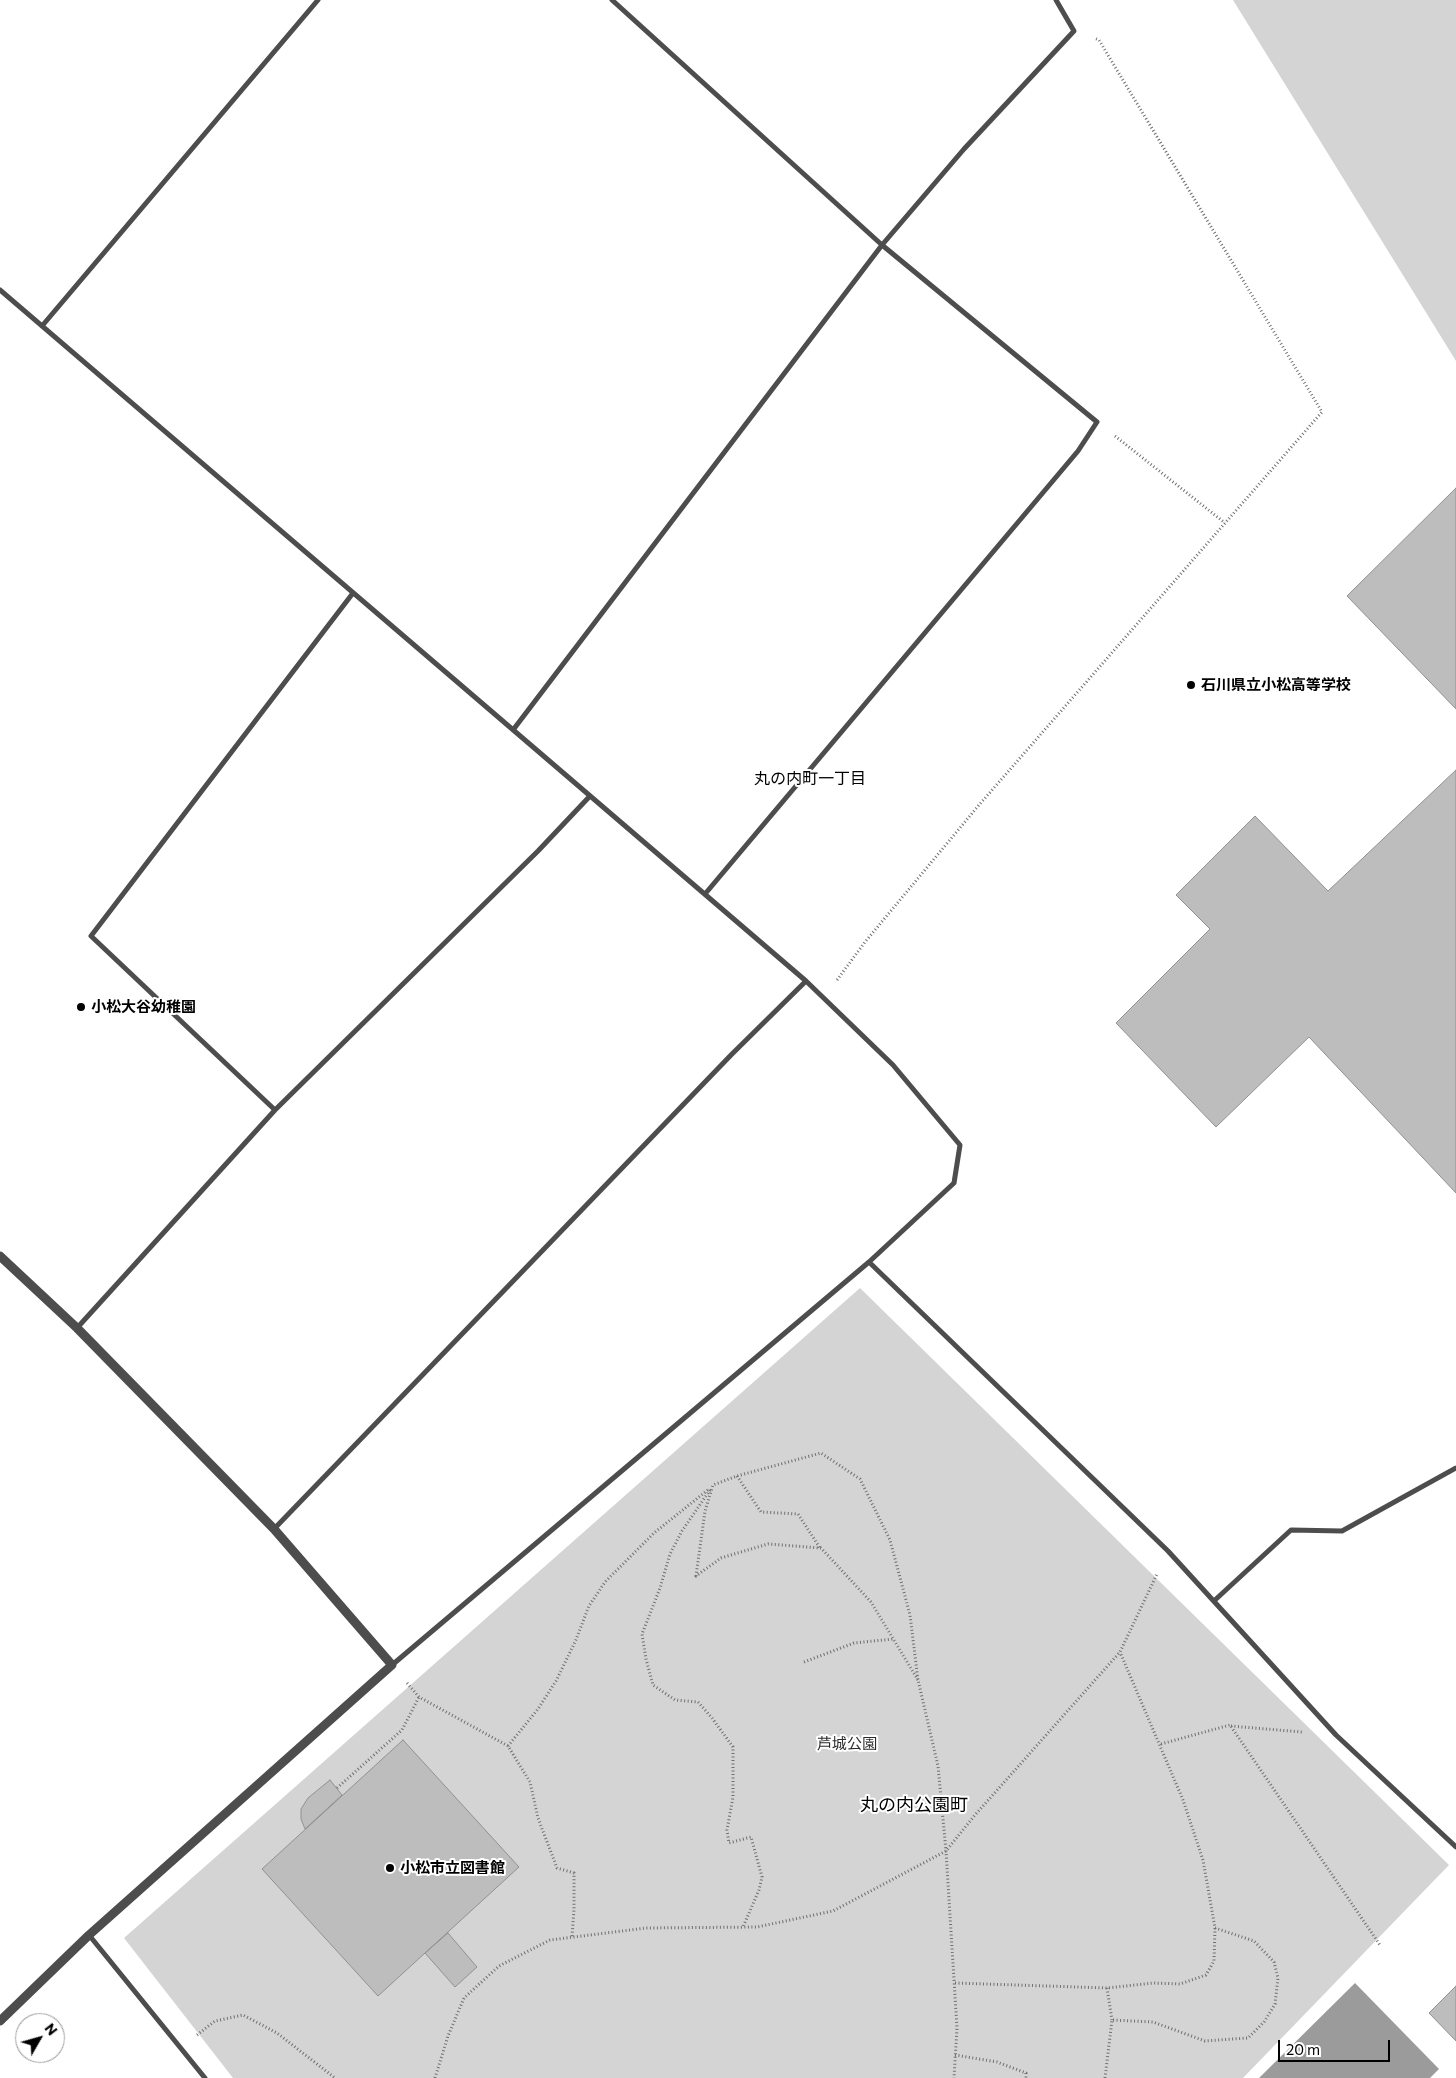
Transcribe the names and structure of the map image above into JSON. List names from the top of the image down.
{
  "districts": ["丸の内町一丁目", "丸の内公園町"],
  "parks": ["芦城公園"],
  "places": ["石川県立小松高等学校", "小松大谷幼稚園", "小松市立図書館"],
  "scale_bar": "20 m",
  "north": "top right"
}
